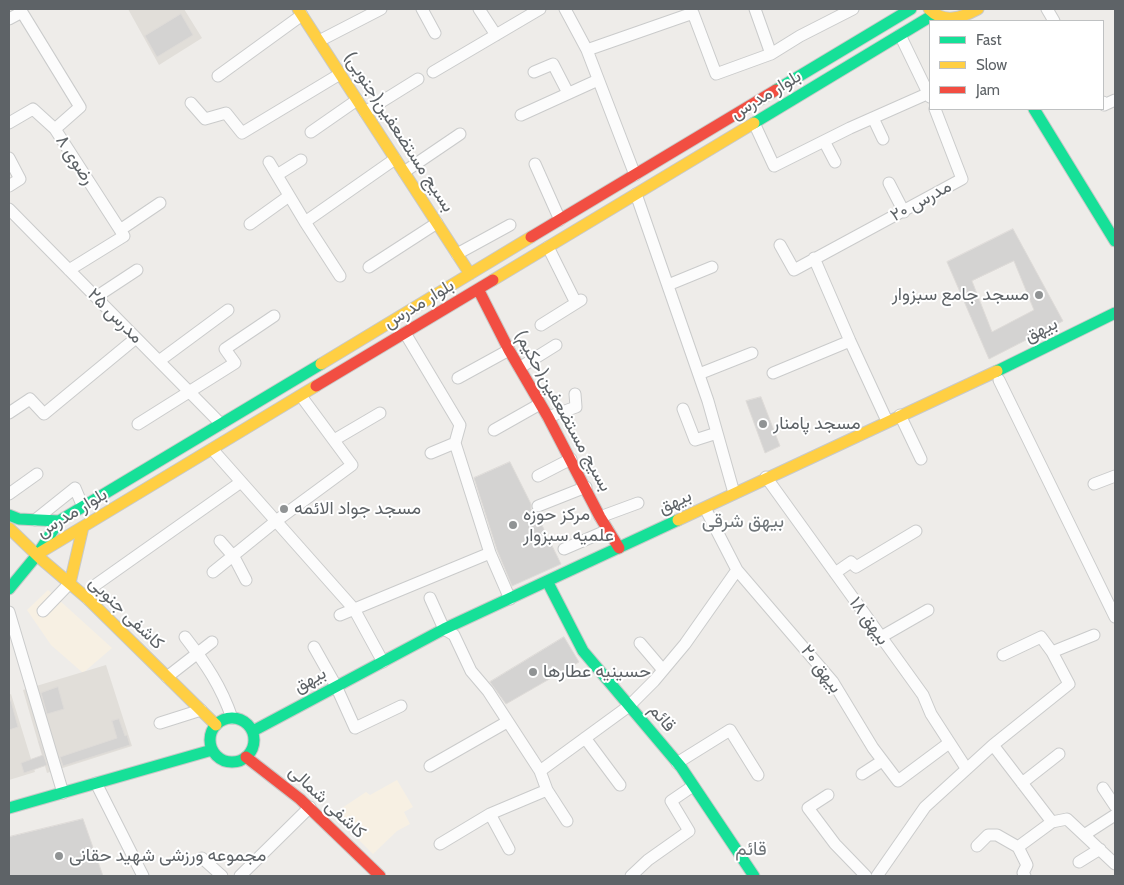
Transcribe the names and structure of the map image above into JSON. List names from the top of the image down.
{
  "streets": {
    "main road": [
      "بلوار مدرس",
      "بسیج مستضعفین(جنوبی)",
      "بیهق",
      "بسیج مستضعفین(حکیم)",
      "کاشفی جنوبی",
      "قائم",
      "کاشفی شمالی"
    ],
    "street": [
      "رضوی ۸",
      "مدرس ۲۰",
      "مدرس ۲۵",
      "بیهق ۱۸",
      "بیهق ۲۰"
    ]
  },
  "crossings": [
    ["بلوار مدرس", "بسیج مستضعفین(جنوبی)"],
    ["بلوار مدرس", "مدرس ۲۵"],
    ["بلوار مدرس", "بسیج مستضعفین(حکیم)"],
    ["بلوار مدرس", "کاشفی جنوبی"],
    ["بیهق", "بسیج مستضعفین(حکیم)"],
    ["بیهق", "کاشفی جنوبی"],
    ["بیهق", "بیهق ۱۸"],
    ["بیهق", "بیهق ۲۰"],
    ["بیهق", "قائم"],
    ["بیهق", "کاشفی شمالی"],
    ["کاشفی جنوبی", "کاشفی شمالی"],
    ["بیهق ۱۸", "بیهق ۲۰"]
  ],
  "districts": ["بیهق شرقی", "قائم"],
  "places": [
    "مسجد جامع سبزوار",
    "مسجد پامنار",
    "مسجد جواد الائمه",
    "مرکز حوزه علمیه سبزوار",
    "حسینیه عطارها",
    "مجموعه ورزشی شهید حقانی"
  ],
  "legend": ["Fast", "Slow", "Jam"]
}
